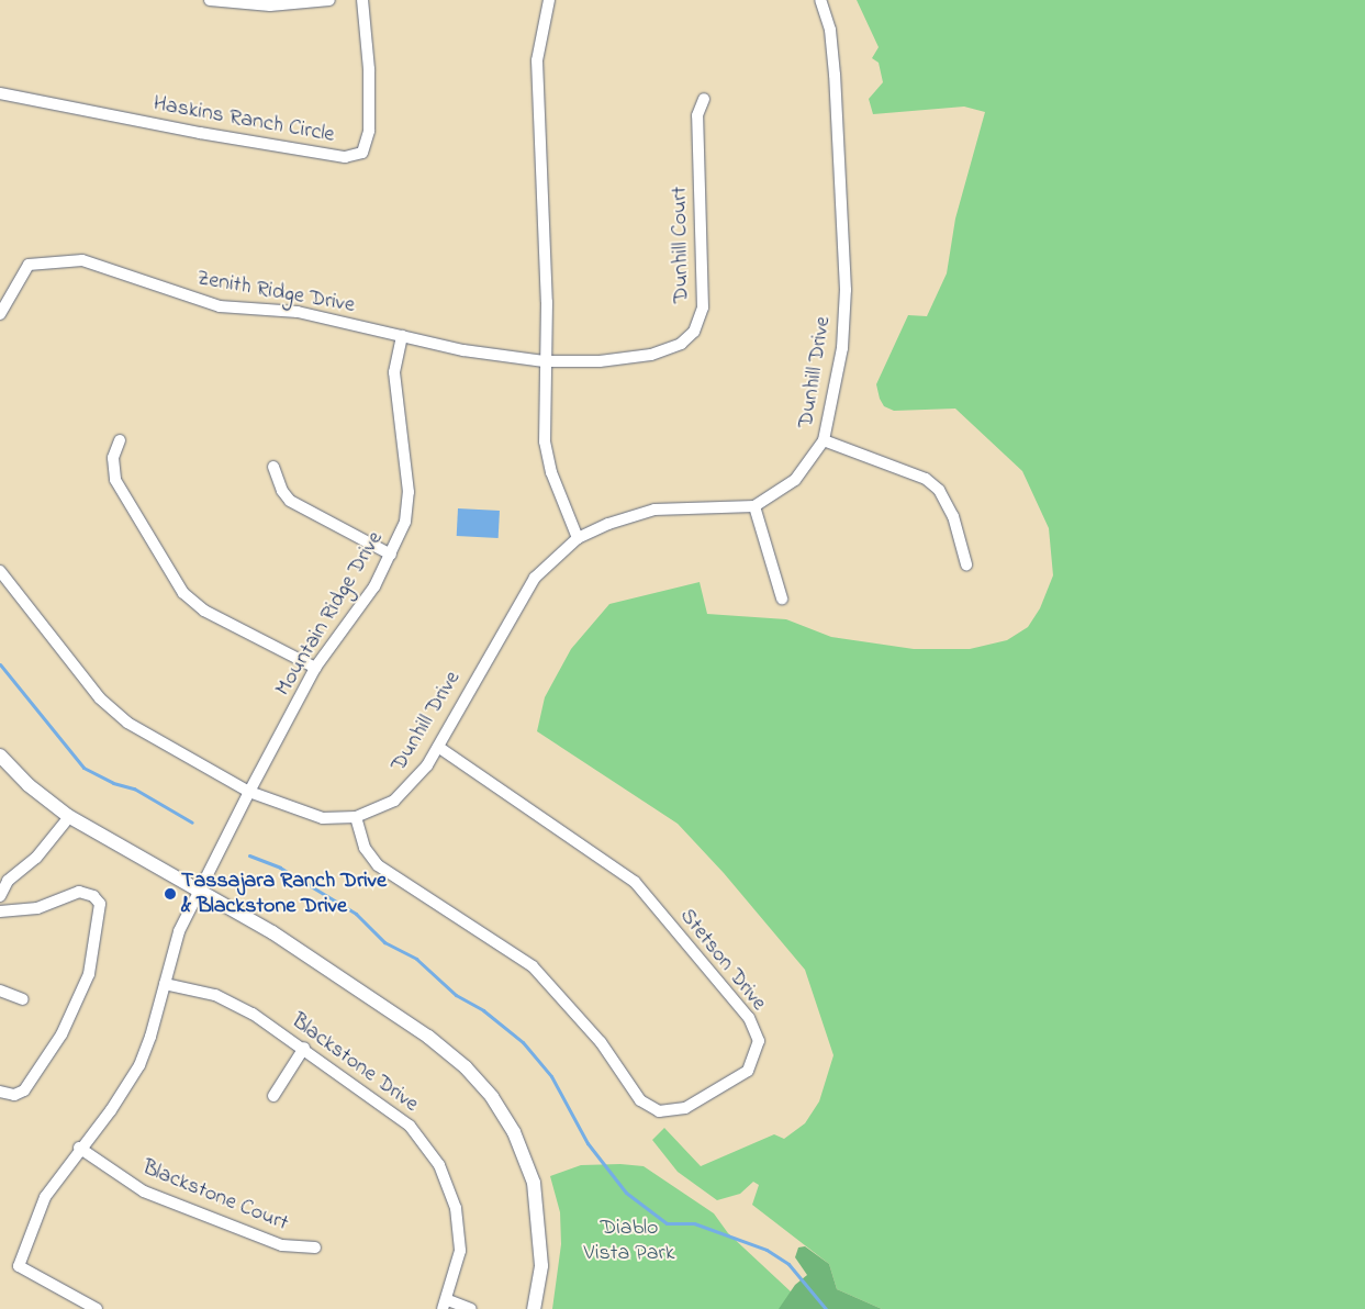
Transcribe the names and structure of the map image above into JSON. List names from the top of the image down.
{
  "streets": {
    "street": [
      "Haskins Ranch Circle",
      "Dunhill Court",
      "Zenith Ridge Drive",
      "Dunhill Drive",
      "Mountain Ridge Drive",
      "Stetson Drive",
      "Blackstone Drive",
      "Blackstone Court"
    ]
  },
  "crossings": [
    ["Dunhill Court", "Zenith Ridge Drive"],
    ["Zenith Ridge Drive", "Mountain Ridge Drive"],
    ["Dunhill Drive", "Mountain Ridge Drive"],
    ["Dunhill Drive", "Stetson Drive"]
  ],
  "parks": ["Diablo Vista Park"],
  "places": ["Tassajara Ranch Drive & Blackstone Drive"]
}
